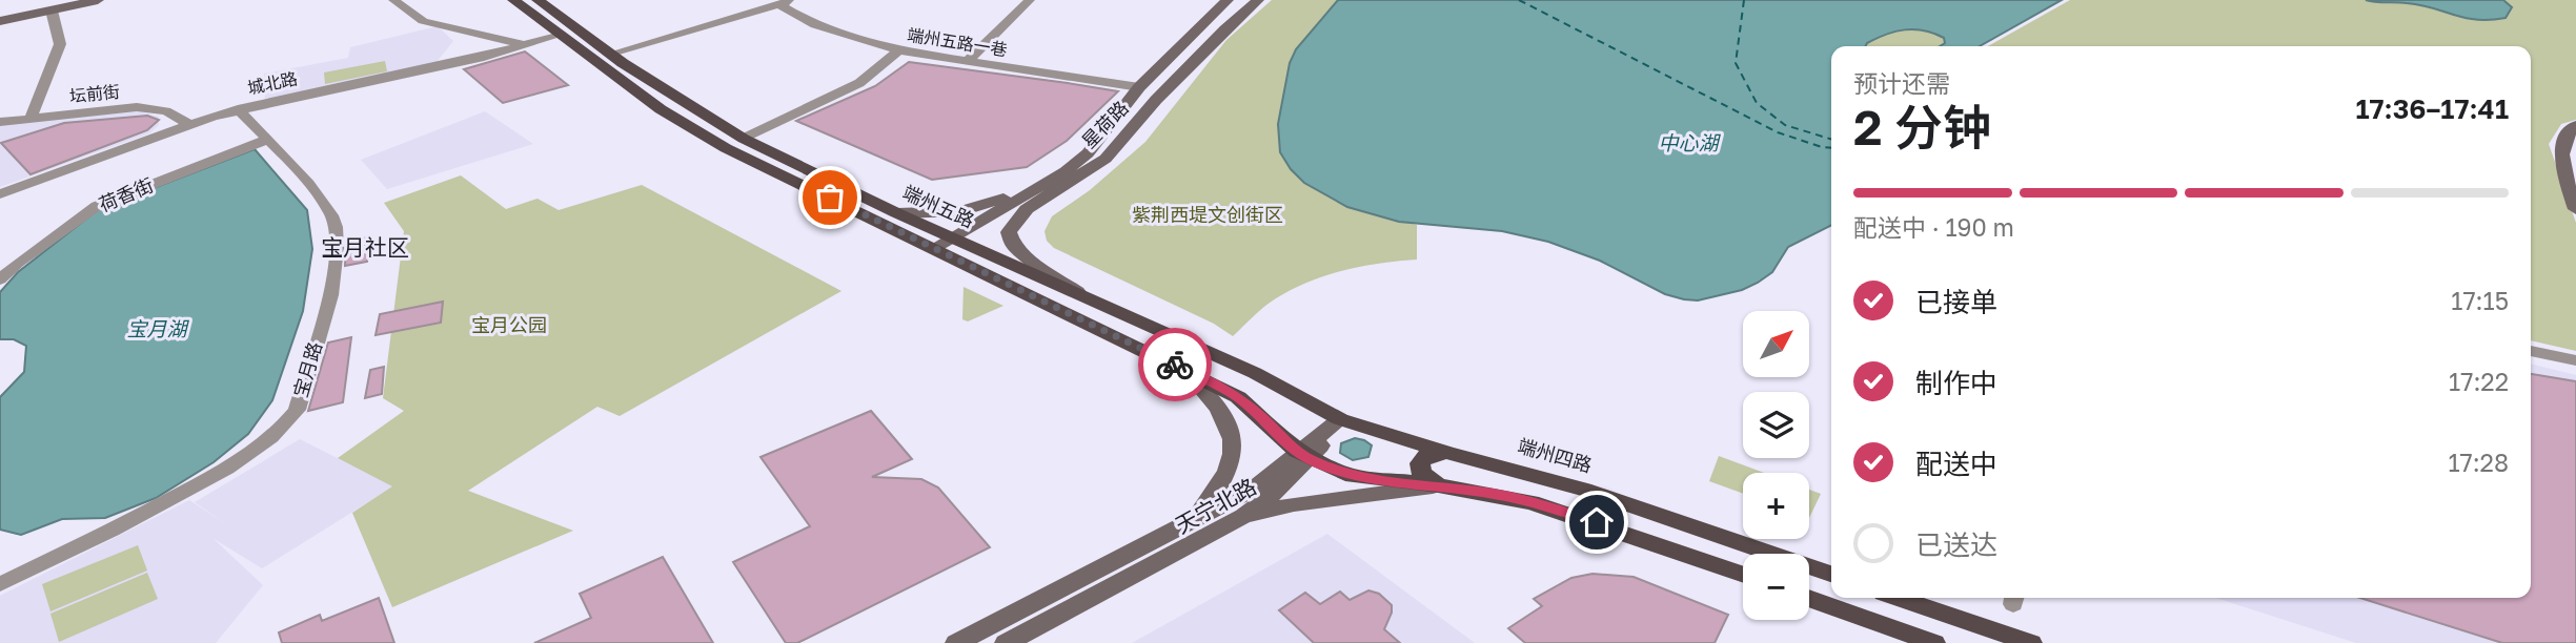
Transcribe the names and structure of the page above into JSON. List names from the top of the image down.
{
  "streets": {
    "main road": ["端州五路", "端州四路"],
    "street": [
      "端州五路一巷",
      "城北路",
      "坛前街",
      "星荷路",
      "荷香街",
      "宝月路",
      "天宁北路"
    ]
  },
  "crossings": [
    ["端州五路一巷", "星荷路"],
    ["城北路", "坛前街"],
    ["城北路", "端州五路"],
    ["城北路", "宝月路"],
    ["星荷路", "端州五路"],
    ["荷香街", "宝月路"],
    ["端州五路", "端州四路"],
    ["端州五路", "天宁北路"],
    ["端州四路", "天宁北路"]
  ],
  "districts": ["宝月社区"],
  "water": ["中心湖", "宝月湖"],
  "parks": ["紫荆西堤文创街区", "宝月公园"],
  "north": "top right",
  "page": {
    "heading": ["2 分钟", "预计还需", "17:36–17:41"],
    "bar": "配送中 · 190 m",
    "list": [
      ["已接单", "17:15"],
      ["制作中", "17:22"],
      ["配送中", "17:28"],
      "已送达"
    ],
    "map_buttons": ["+", "−"]
  }
}
